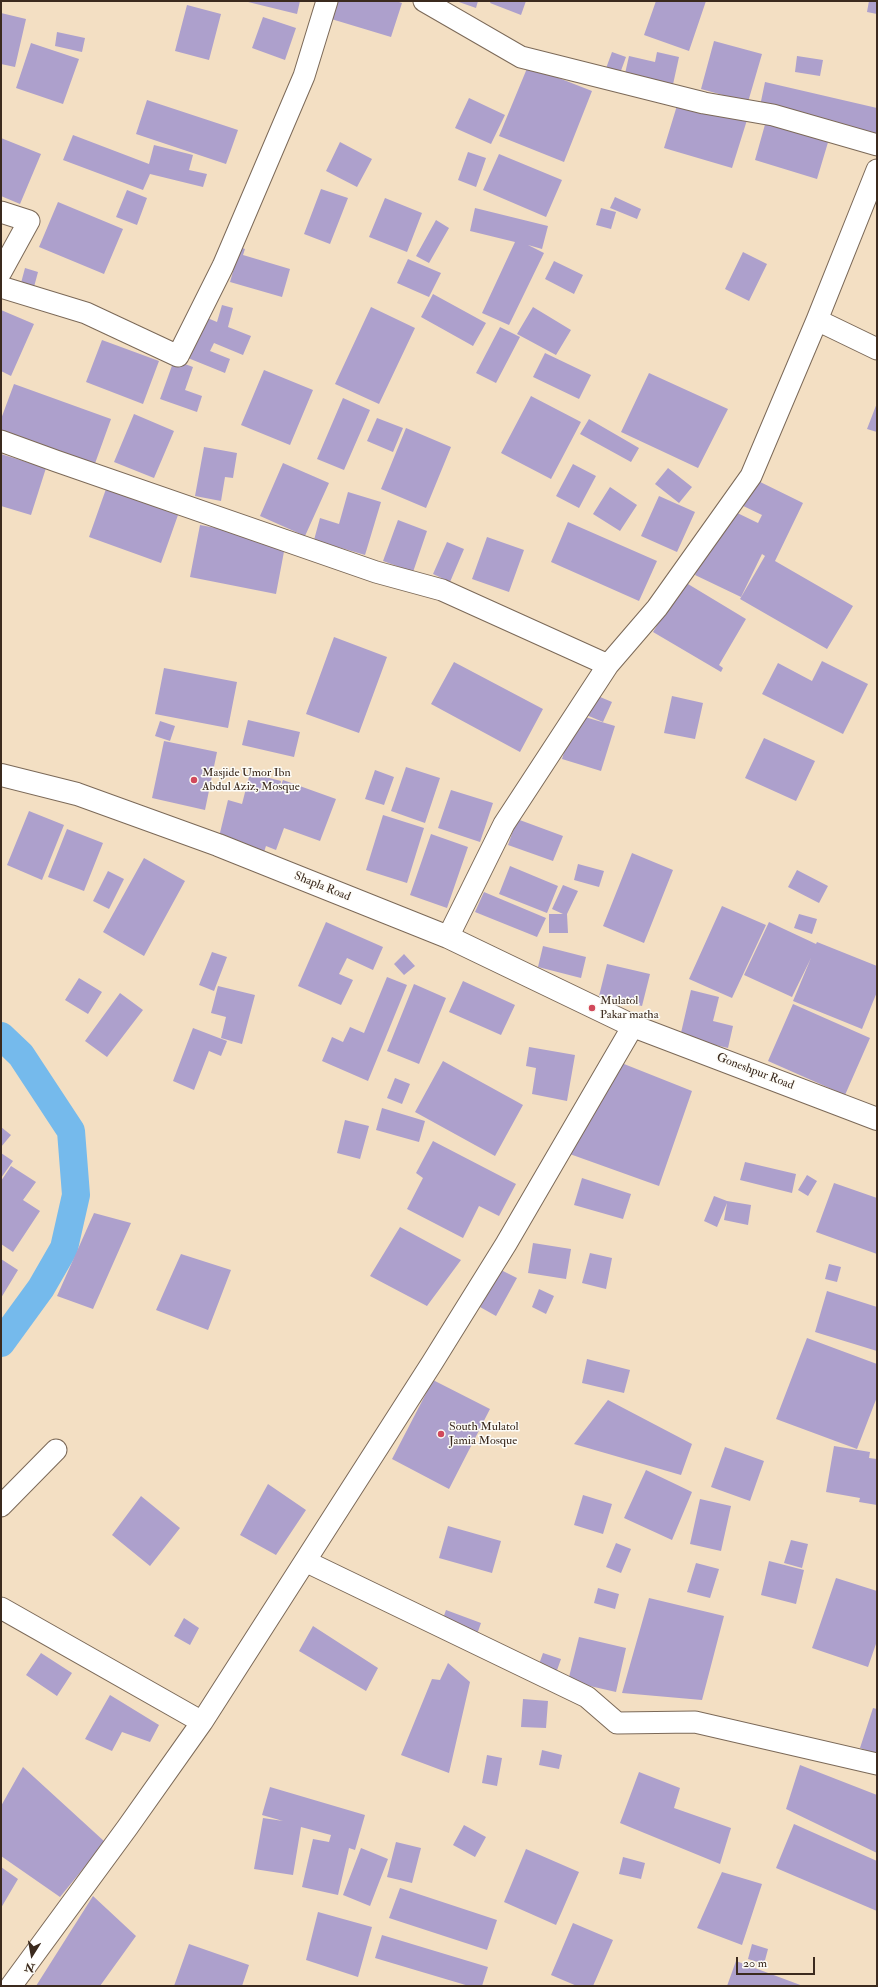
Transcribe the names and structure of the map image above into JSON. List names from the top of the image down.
{
  "streets": {
    "street": ["Shapla Road", "Goneshpur Road"]
  },
  "crossings": [
    ["Shapla Road", "Goneshpur Road"]
  ],
  "places": ["Masjide Umor Ibn Abdul Aziz, Mosque", "Mulatol Pakar matha", "South Mulatol Jamia Mosque"],
  "scale_bar": "20 m",
  "north": "bottom"
}
